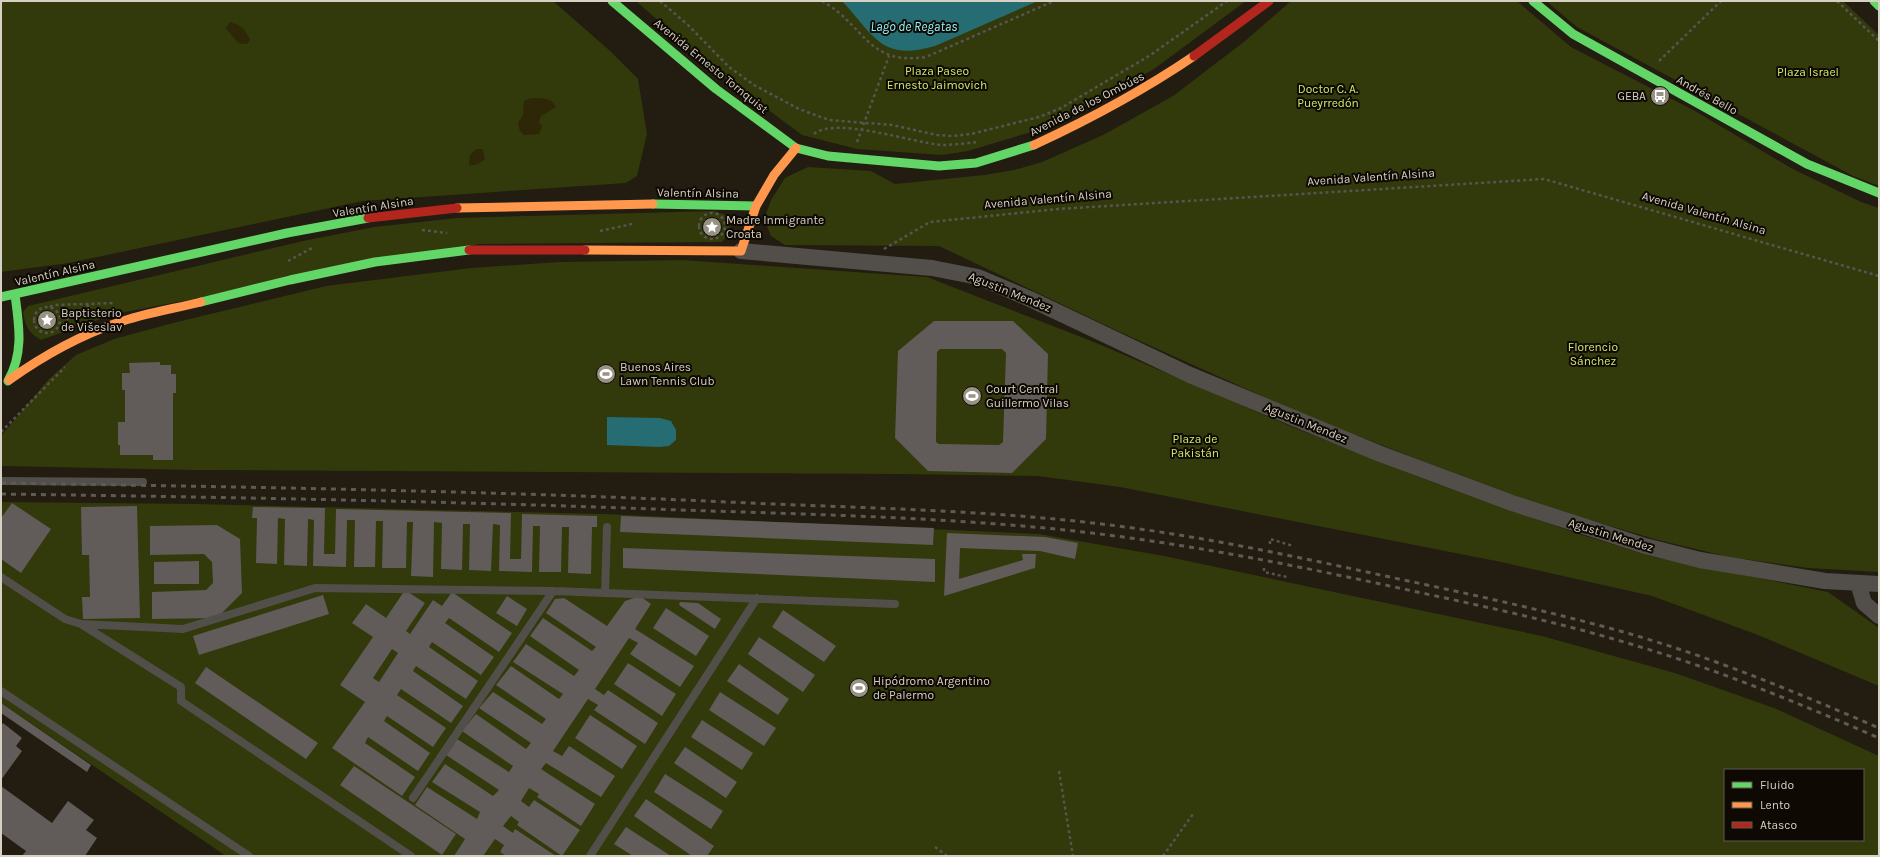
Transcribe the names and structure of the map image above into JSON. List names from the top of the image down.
{
  "streets": {
    "main road": [
      "Avenida Ernesto Tornquist",
      "Andrés Bello",
      "Avenida de los Ombúes",
      "Valentín Alsina"
    ],
    "street": ["Agustin Mendez"],
    "path": ["Avenida Valentín Alsina"]
  },
  "crossings": [
    ["Avenida Ernesto Tornquist", "Avenida de los Ombúes"]
  ],
  "water": ["Lago de Regatas"],
  "parks": [
    "Plaza Paseo Ernesto Jaimovich",
    "Plaza Israel",
    "Doctor C. A. Pueyrredón",
    "Florencio Sánchez",
    "Plaza de Pakistán"
  ],
  "places": {
    "bus stop": ["GEBA"],
    "place": ["Madre Inmigrante Croata", "Baptisterio de Višeslav"],
    "sports": ["Buenos Aires Lawn Tennis Club", "Court Central Guillermo Vilas", "Hipódromo Argentino de Palermo"]
  },
  "legend": ["Fluido", "Lento", "Atasco"]
}
